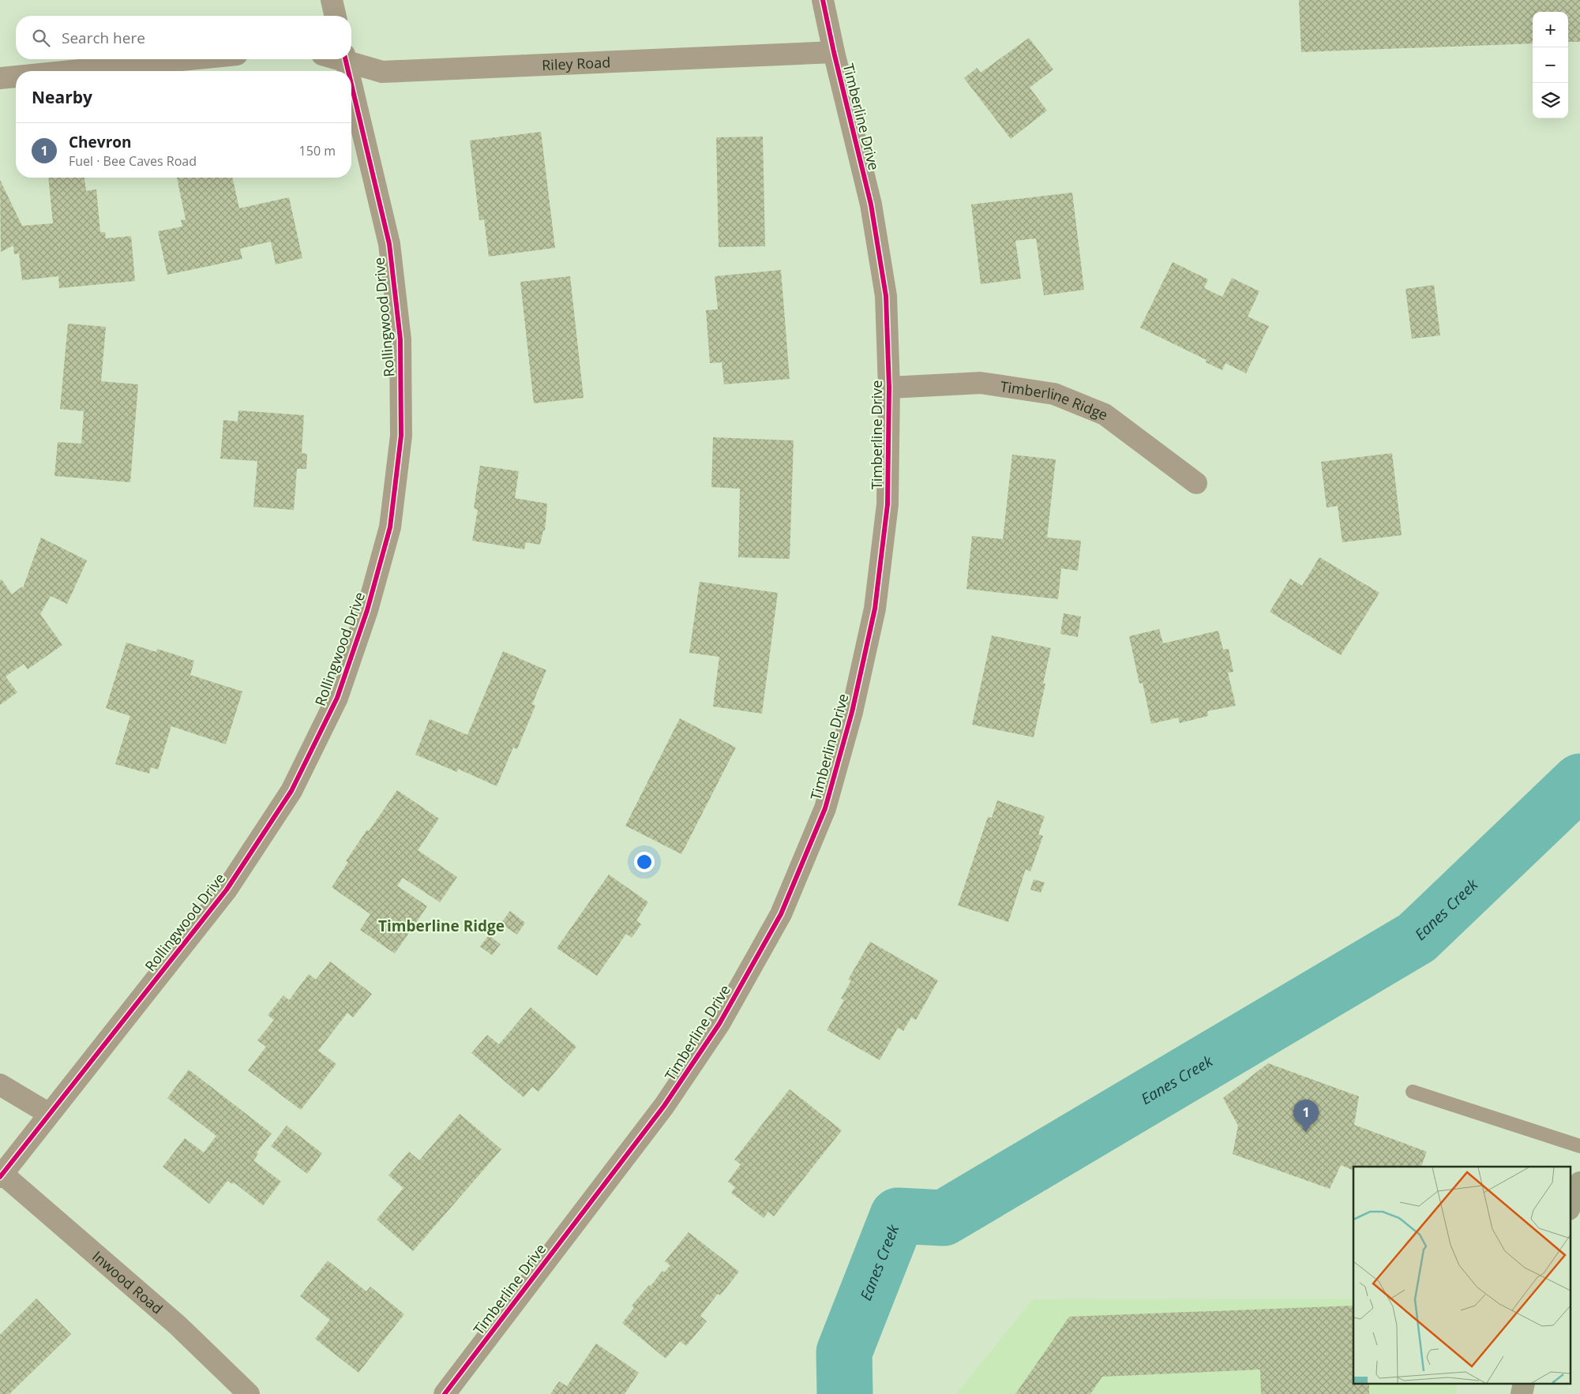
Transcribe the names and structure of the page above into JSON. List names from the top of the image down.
{
  "streets": {
    "street": [
      "Riley Road",
      "Timberline Drive",
      "Rollingwood Drive",
      "Timberline Ridge",
      "Inwood Road"
    ]
  },
  "crossings": [
    ["Riley Road", "Timberline Drive"],
    ["Timberline Drive", "Timberline Ridge"],
    ["Rollingwood Drive", "Inwood Road"]
  ],
  "districts": ["Timberline Ridge"],
  "water": ["Eanes Creek"],
  "page": {
    "map_buttons": ["+", "−"],
    "search": "Search here",
    "heading": "Nearby",
    "list": [
      {
        "mark": "1",
        "name": "Chevron",
        "note": "Fuel · Bee Caves Road",
        "value": "150 m"
      }
    ],
    "pins": "1"
  }
}
